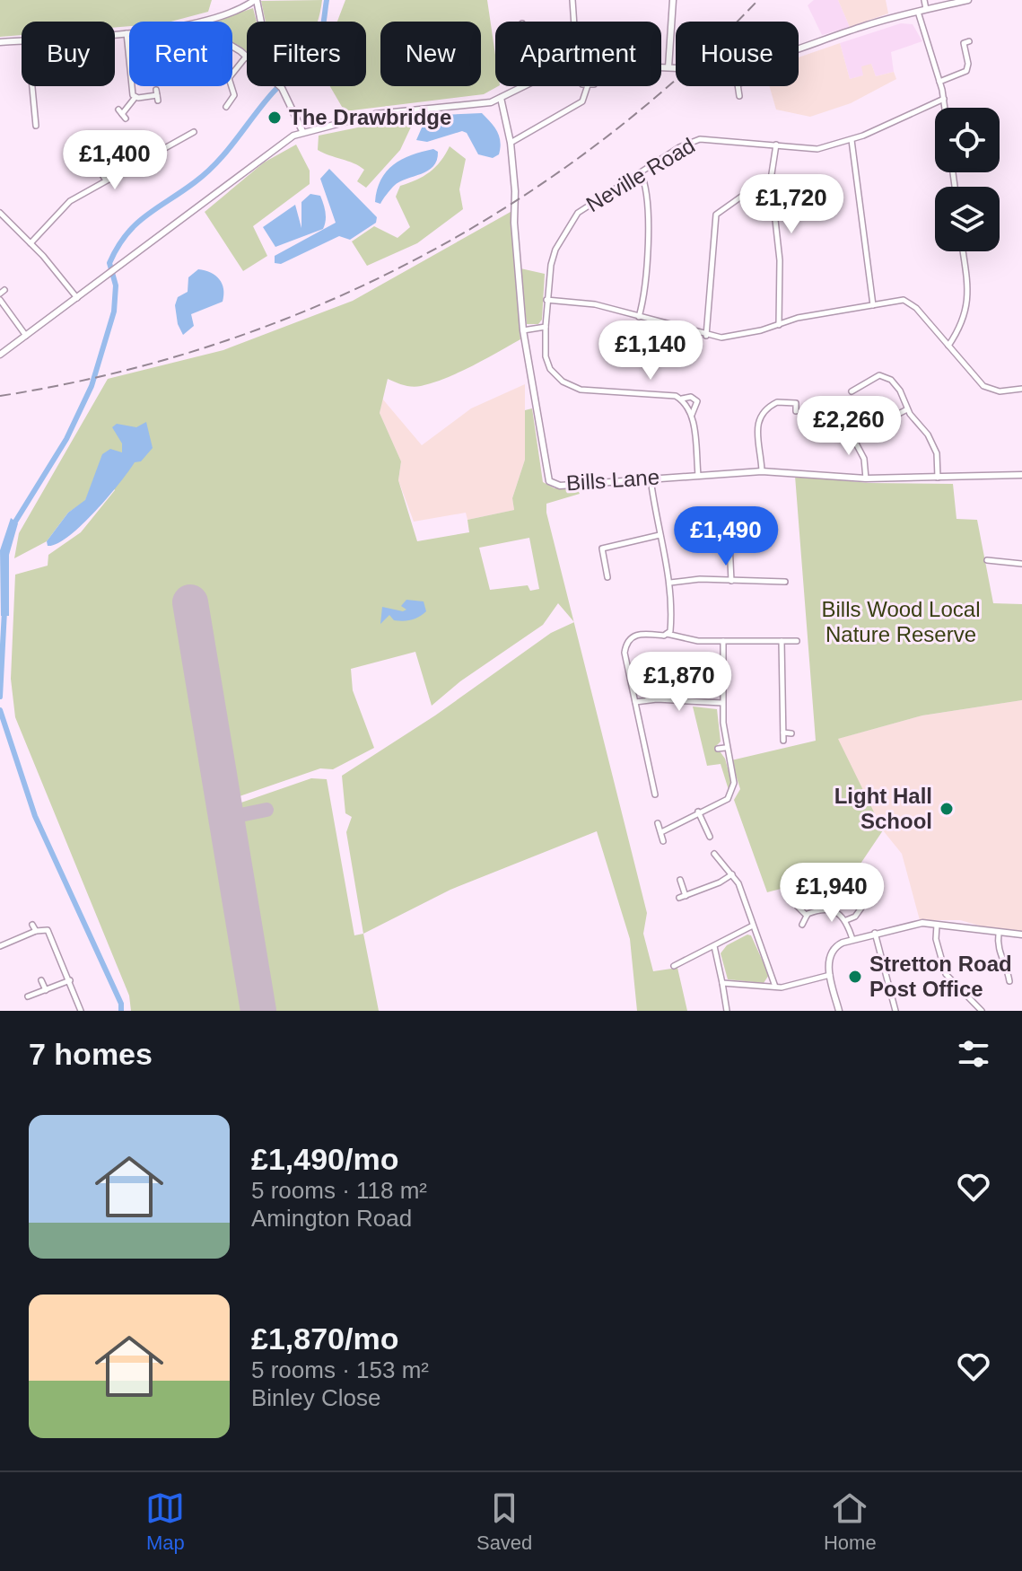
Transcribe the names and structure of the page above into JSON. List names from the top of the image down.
{
  "streets": {
    "street": ["Neville Road", "Bills Lane"]
  },
  "parks": ["Bills Wood Local Nature Reserve"],
  "places": ["The Drawbridge", "Light Hall School", "Stretton Road Post Office"],
  "page": {
    "chip": [
      "Buy",
      "Rent",
      "Filters",
      "New",
      "Apartment",
      "House"
    ],
    "price": [
      "£1,400",
      "£1,720",
      "£1,140",
      "£2,260",
      "£1,490",
      "£1,870",
      "£1,940"
    ],
    "heading": "7 homes",
    "list": [
      {
        "name": "£1,490/mo",
        "note": "5 rooms · 118 m² · Amington Road"
      },
      {
        "name": "£1,870/mo",
        "note": "5 rooms · 153 m² · Binley Close"
      }
    ],
    "tabs": ["Map", "Saved", "Home"]
  }
}
